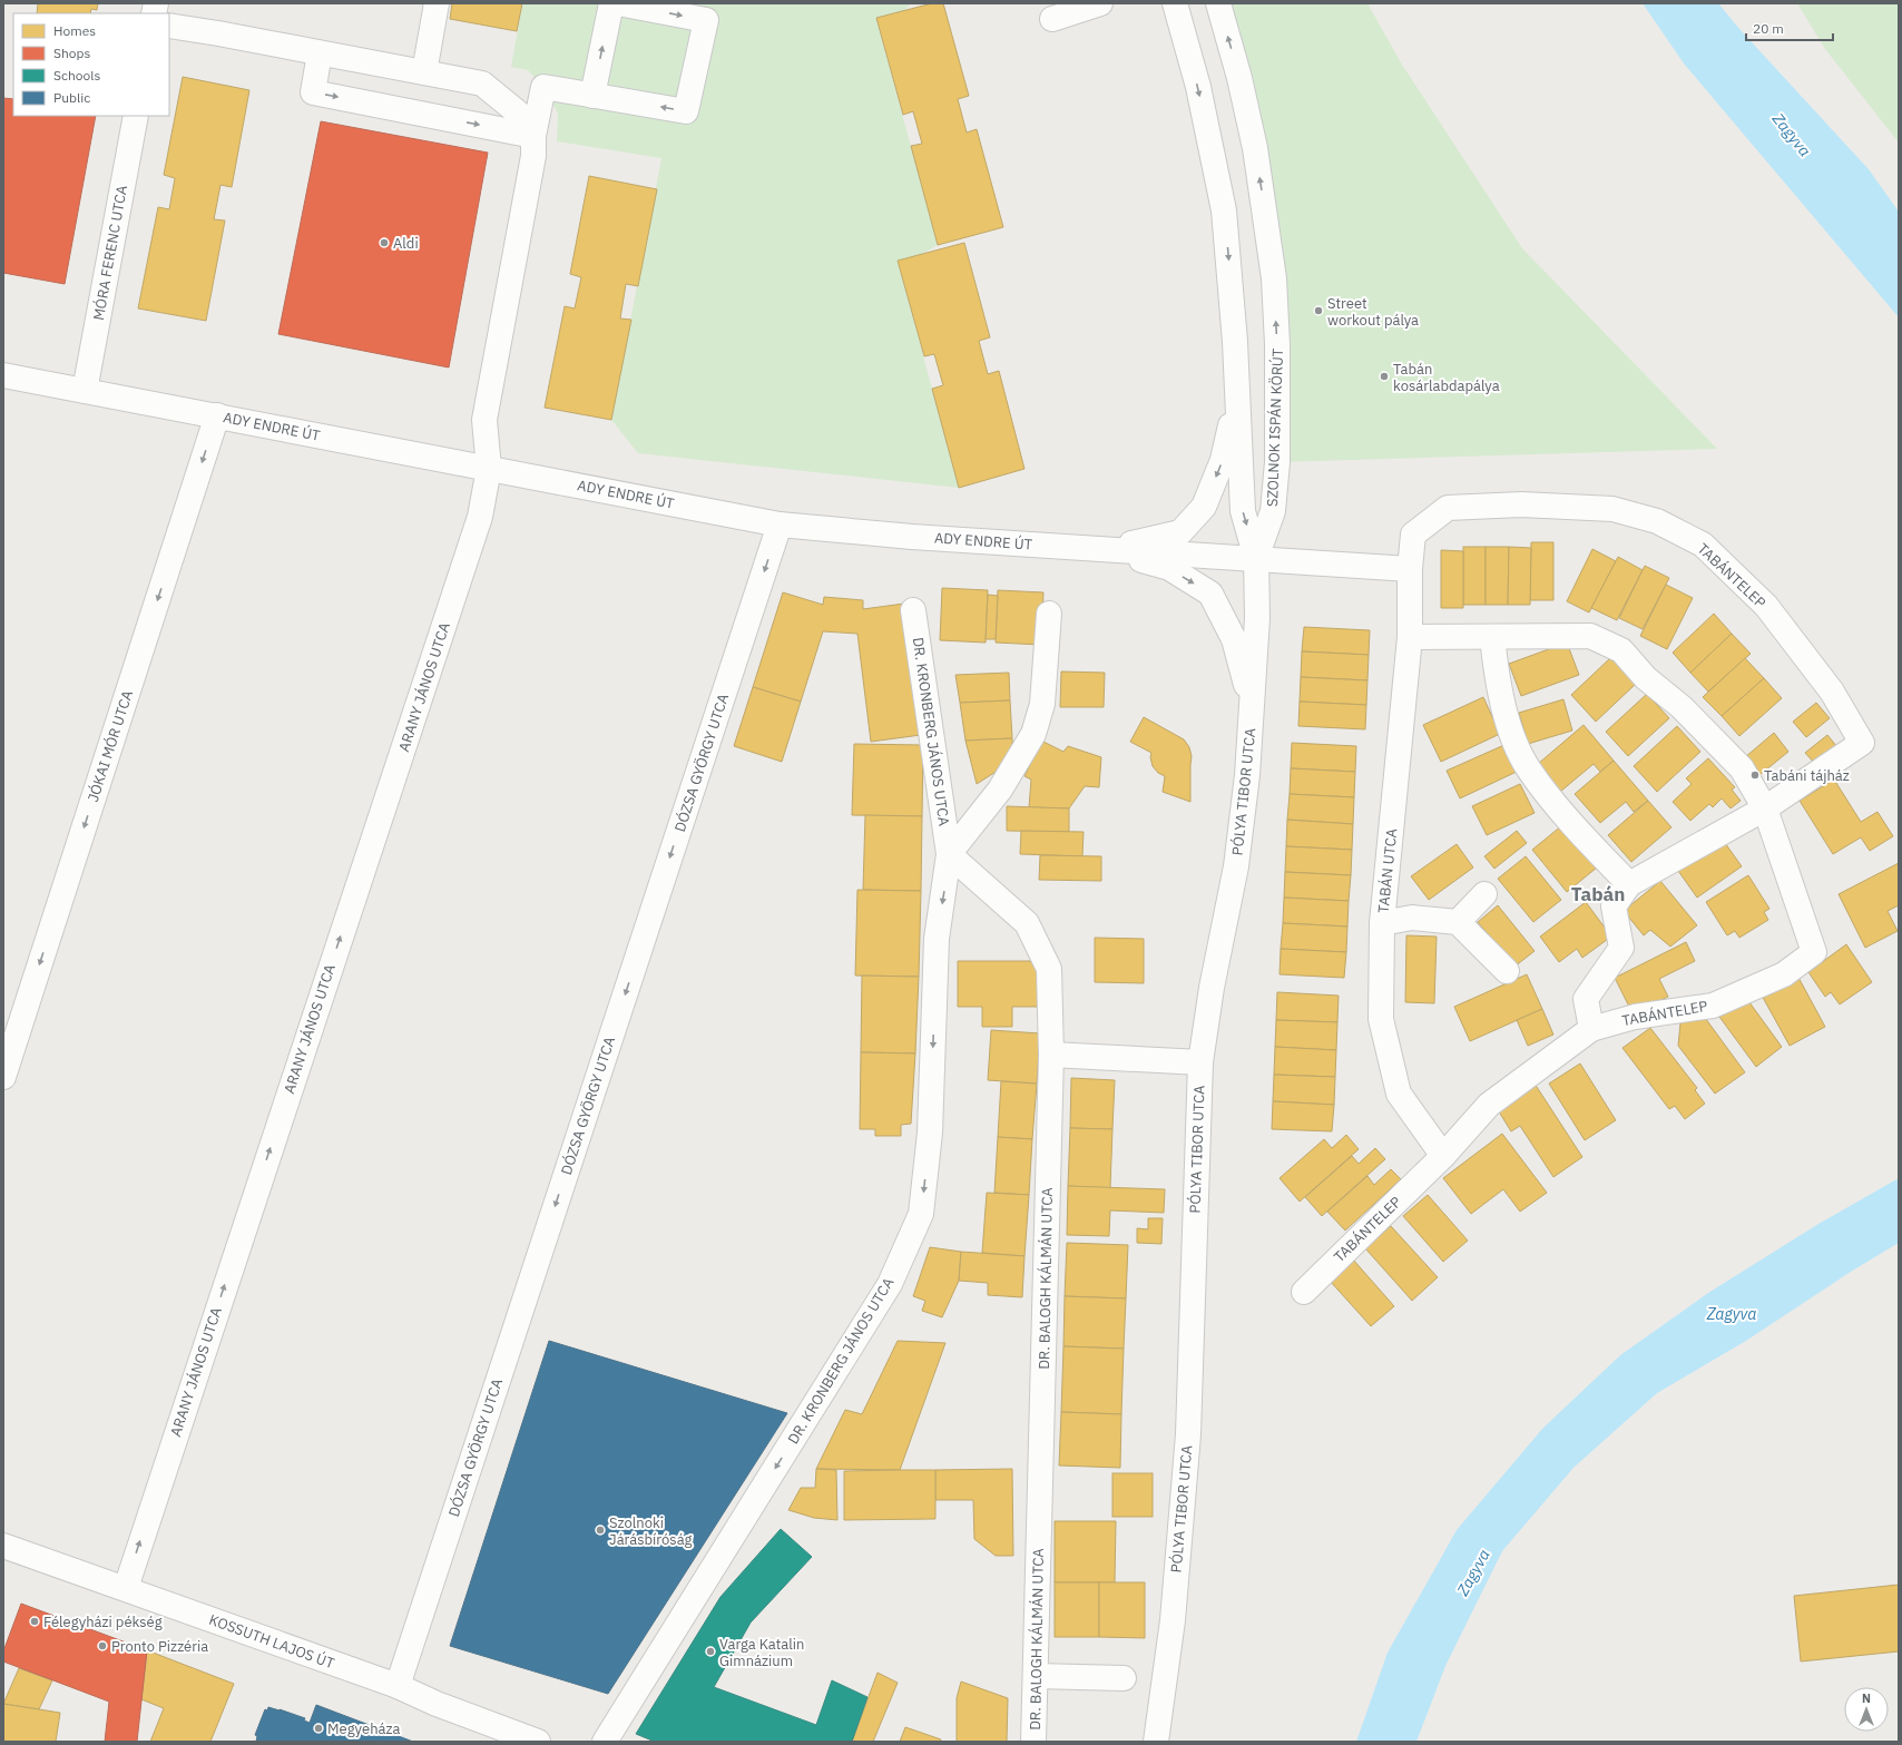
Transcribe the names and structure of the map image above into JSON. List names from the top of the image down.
{
  "streets": {
    "street": [
      "MÓRA FERENC UTCA",
      "ADY ENDRE ÚT",
      "SZOLNOK ISPÁN KÖRÚT",
      "TABÁNTELEP",
      "ARANY JÁNOS UTCA",
      "DR. KRONBERG JÁNOS UTCA",
      "JÓKAI MÓR UTCA",
      "DÓZSA GYÖRGY UTCA",
      "PÓLYA TIBOR UTCA",
      "TABÁN UTCA",
      "DR. BALOGH KÁLMÁN UTCA",
      "KOSSUTH LAJOS ÚT"
    ]
  },
  "crossings": [
    ["MÓRA FERENC UTCA", "ADY ENDRE ÚT"],
    ["ADY ENDRE ÚT", "SZOLNOK ISPÁN KÖRÚT"],
    ["ADY ENDRE ÚT", "TABÁNTELEP"],
    ["ADY ENDRE ÚT", "ARANY JÁNOS UTCA"],
    ["ADY ENDRE ÚT", "JÓKAI MÓR UTCA"],
    ["ADY ENDRE ÚT", "DÓZSA GYÖRGY UTCA"],
    ["ADY ENDRE ÚT", "PÓLYA TIBOR UTCA"],
    ["ADY ENDRE ÚT", "TABÁN UTCA"],
    ["SZOLNOK ISPÁN KÖRÚT", "PÓLYA TIBOR UTCA"],
    ["TABÁNTELEP", "TABÁN UTCA"],
    ["ARANY JÁNOS UTCA", "KOSSUTH LAJOS ÚT"],
    ["DR. KRONBERG JÁNOS UTCA", "DR. BALOGH KÁLMÁN UTCA"],
    ["DÓZSA GYÖRGY UTCA", "KOSSUTH LAJOS ÚT"]
  ],
  "one_way": [
    "ARANY JÁNOS UTCA",
    "DR. KRONBERG JÁNOS UTCA",
    "JÓKAI MÓR UTCA",
    "DÓZSA GYÖRGY UTCA"
  ],
  "districts": ["Tabán"],
  "water": ["Zagyva"],
  "places": [
    "Aldi",
    "Street workout pálya",
    "Tabán kosárlabdapálya",
    "Tabáni tájház",
    "Szolnoki Járásbíróság",
    "Félegyházi pékség",
    "Pronto Pizzéria",
    "Varga Katalin Gimnázium",
    "Megyeháza"
  ],
  "legend": [
    "Homes",
    "Shops",
    "Schools",
    "Public"
  ],
  "scale_bar": "20 m",
  "north": "top"
}
